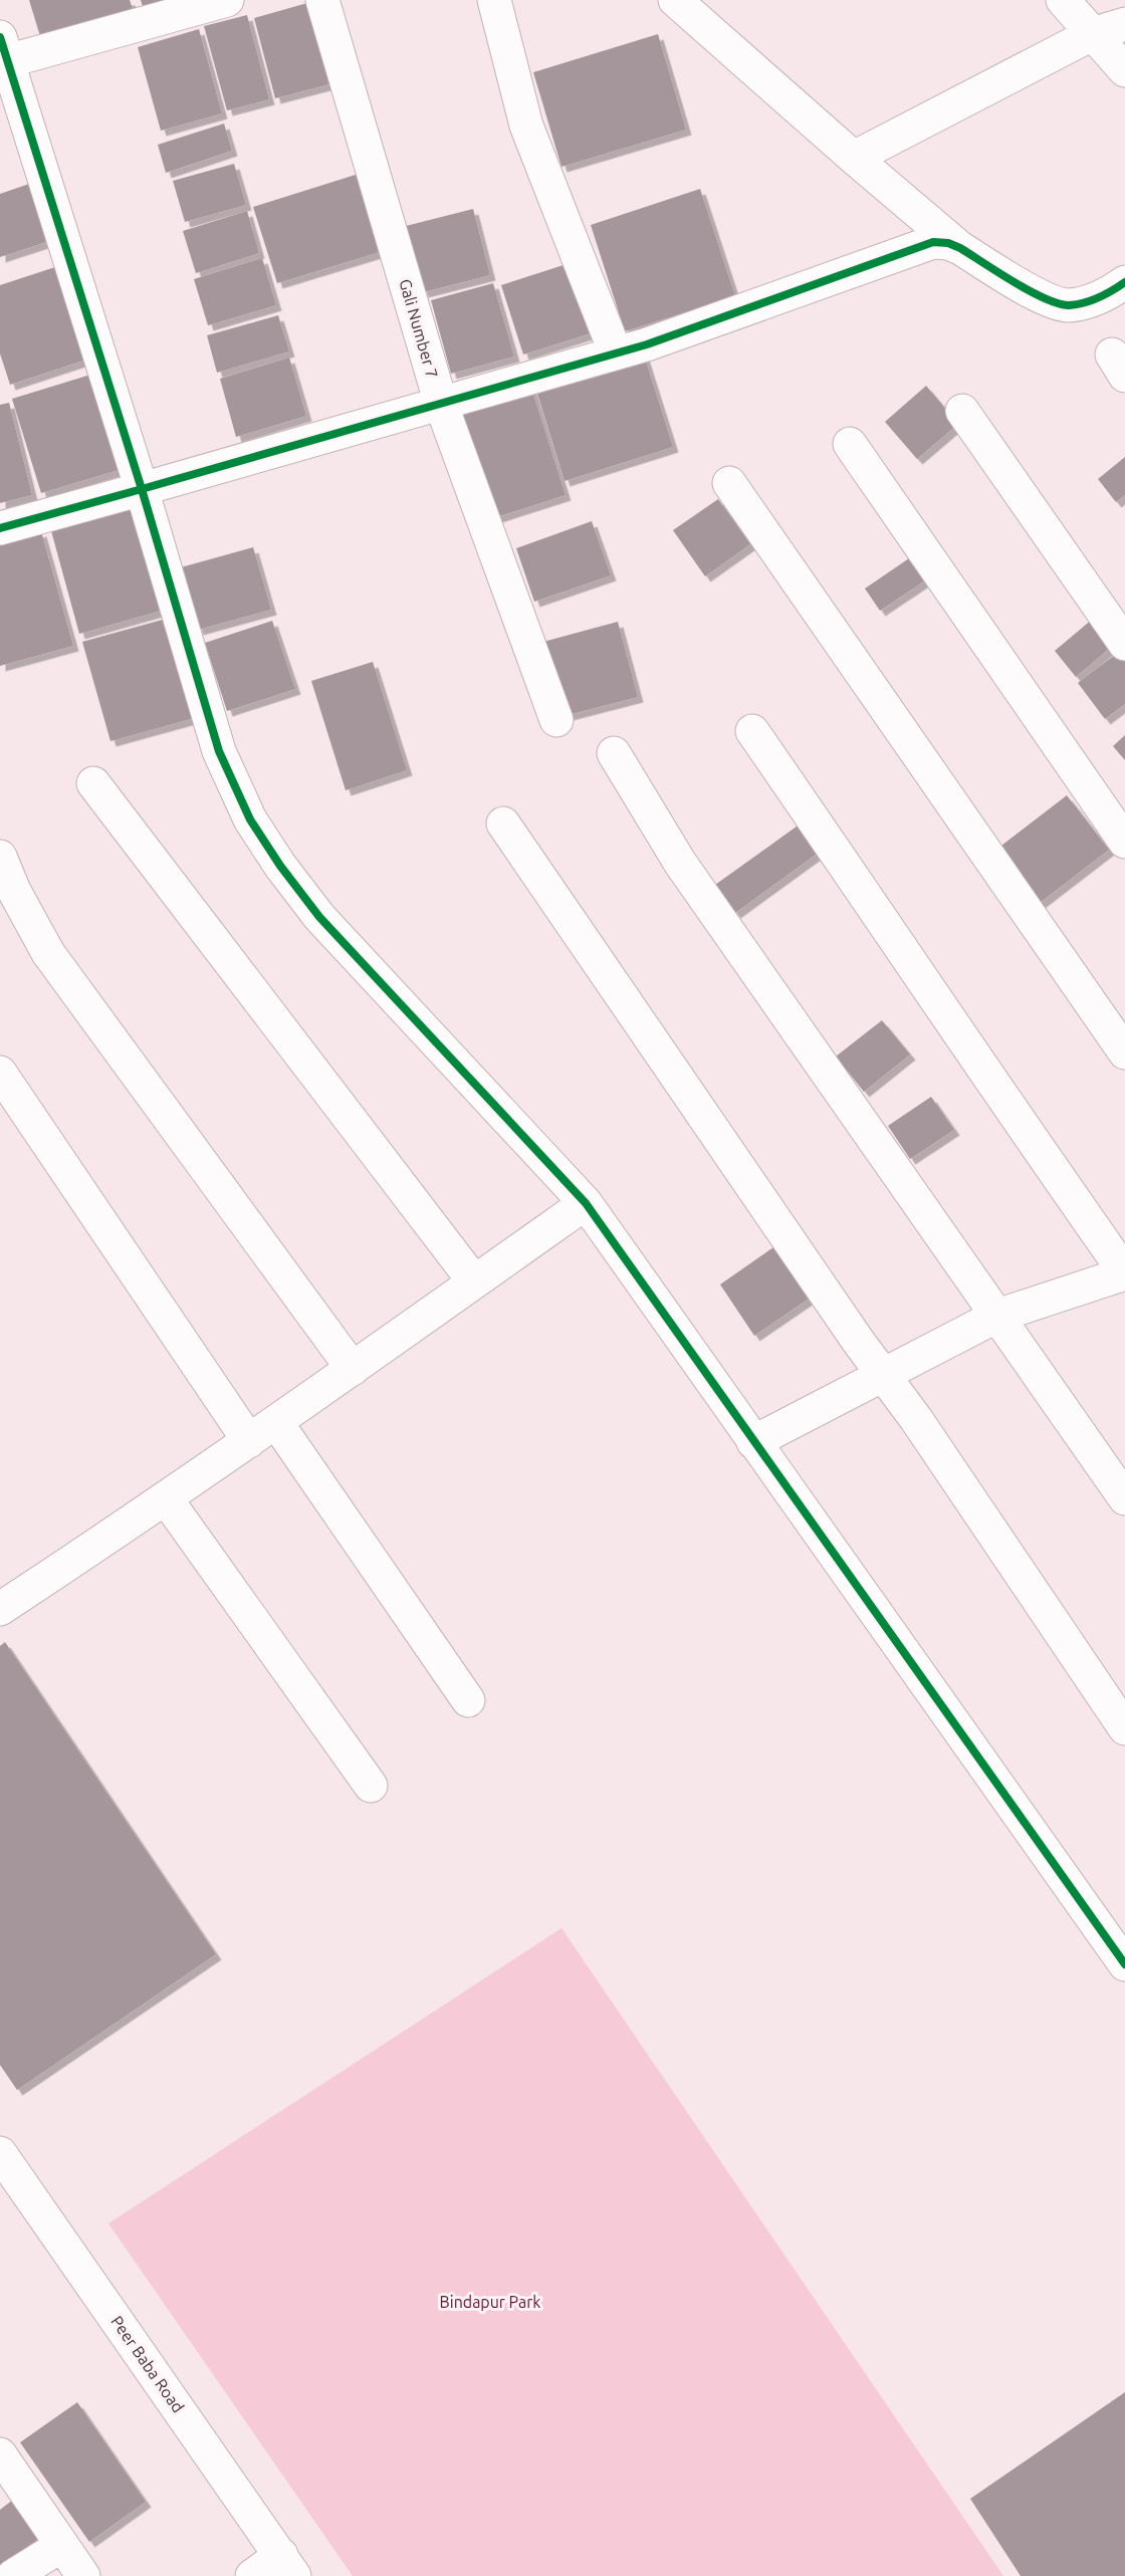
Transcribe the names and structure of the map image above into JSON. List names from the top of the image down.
{
  "streets": {
    "street": ["Gali Number 7", "Peer Baba Road"]
  },
  "parks": ["Bindapur Park"]
}
